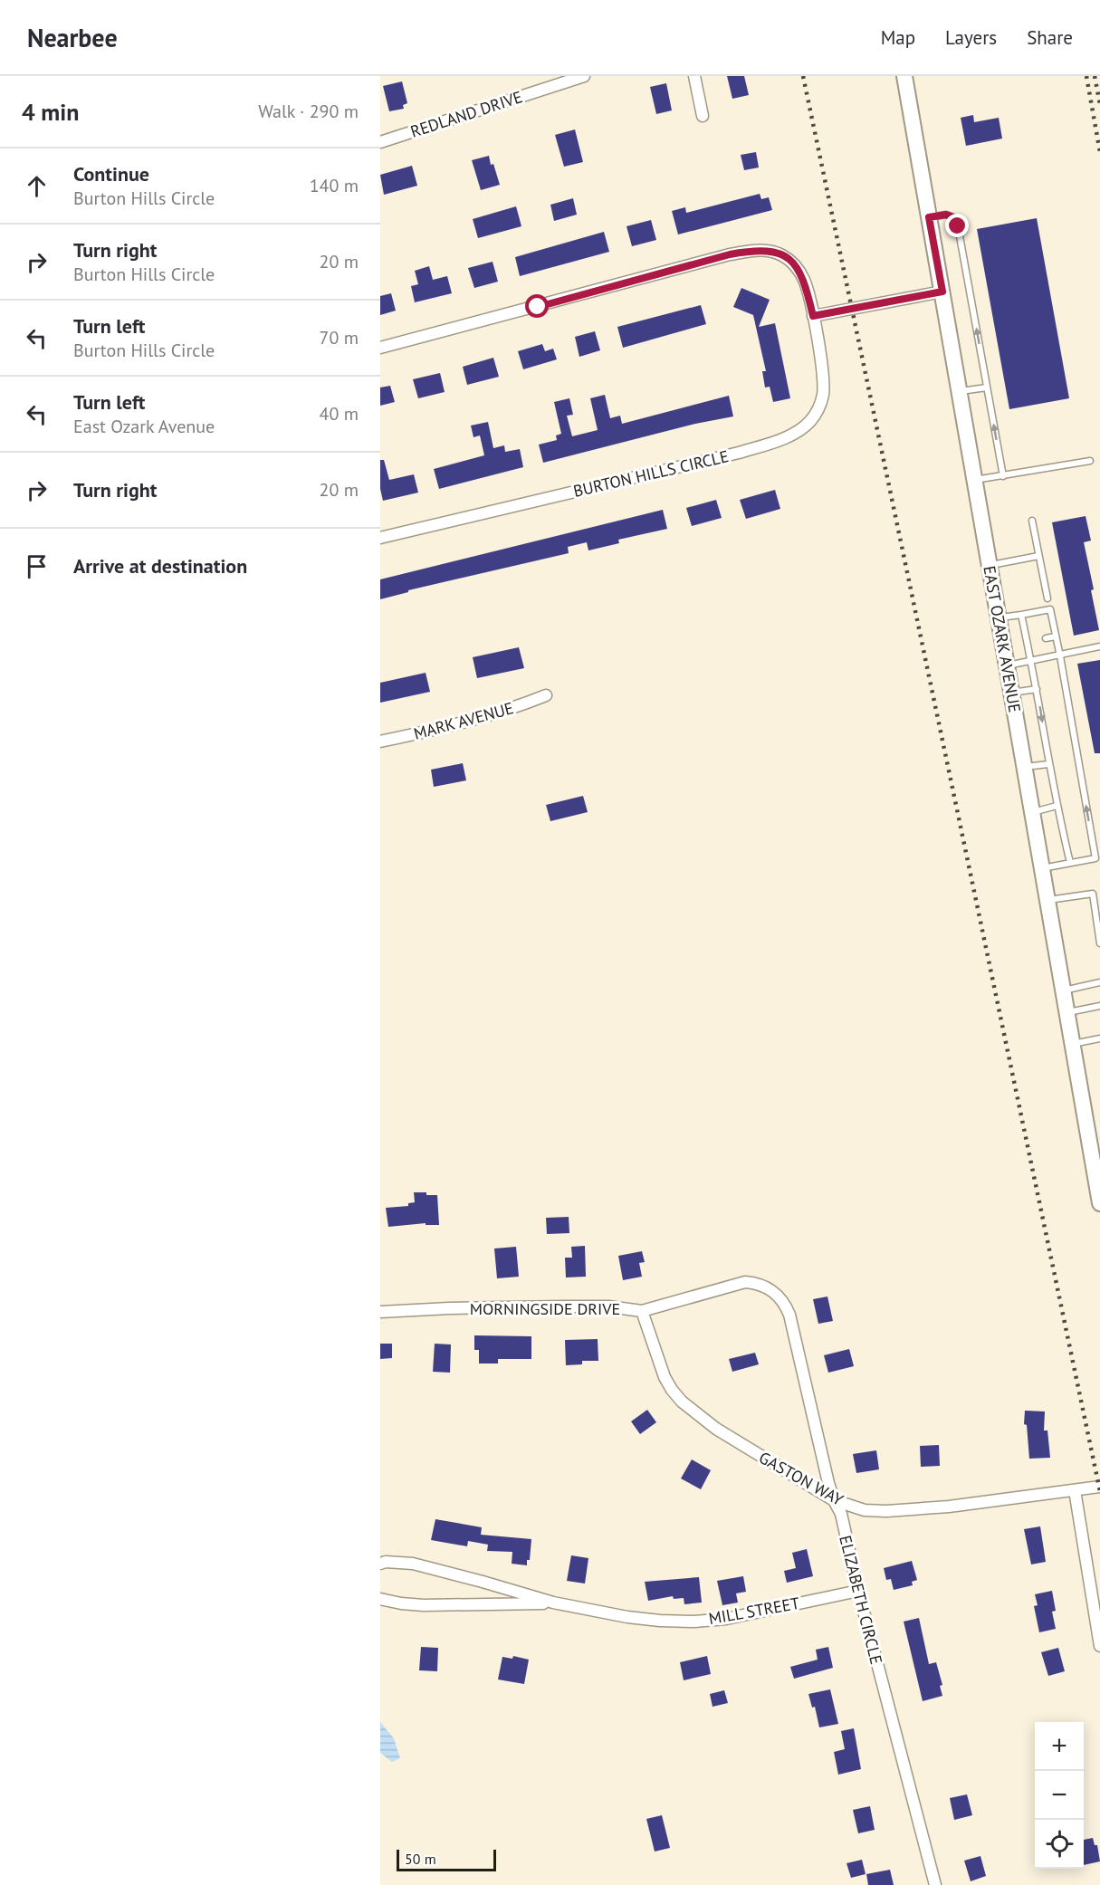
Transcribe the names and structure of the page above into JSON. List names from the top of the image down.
{
  "streets": {
    "main road": ["EAST OZARK AVENUE"],
    "street": [
      "REDLAND DRIVE",
      "BURTON HILLS CIRCLE",
      "MARK AVENUE",
      "MORNINGSIDE DRIVE",
      "GASTON WAY",
      "ELIZABETH CIRCLE",
      "MILL STREET"
    ]
  },
  "crossings": [
    ["MORNINGSIDE DRIVE", "GASTON WAY"],
    ["MORNINGSIDE DRIVE", "ELIZABETH CIRCLE"],
    ["GASTON WAY", "ELIZABETH CIRCLE"],
    ["ELIZABETH CIRCLE", "MILL STREET"]
  ],
  "scale_bar": "50 m",
  "page": {
    "header": "Nearbee",
    "nav": ["Map", "Layers", "Share"],
    "heading": ["4 min", "Walk · 290 m"],
    "list": [
      ["Continue", "Burton Hills Circle", "140 m"],
      ["Turn right", "Burton Hills Circle", "20 m"],
      ["Turn left", "Burton Hills Circle", "70 m"],
      ["Turn left", "East Ozark Avenue", "40 m"],
      ["Turn right", "20 m"],
      "Arrive at destination"
    ],
    "map_buttons": ["+", "−"],
    "scale": "50 m"
  }
}
